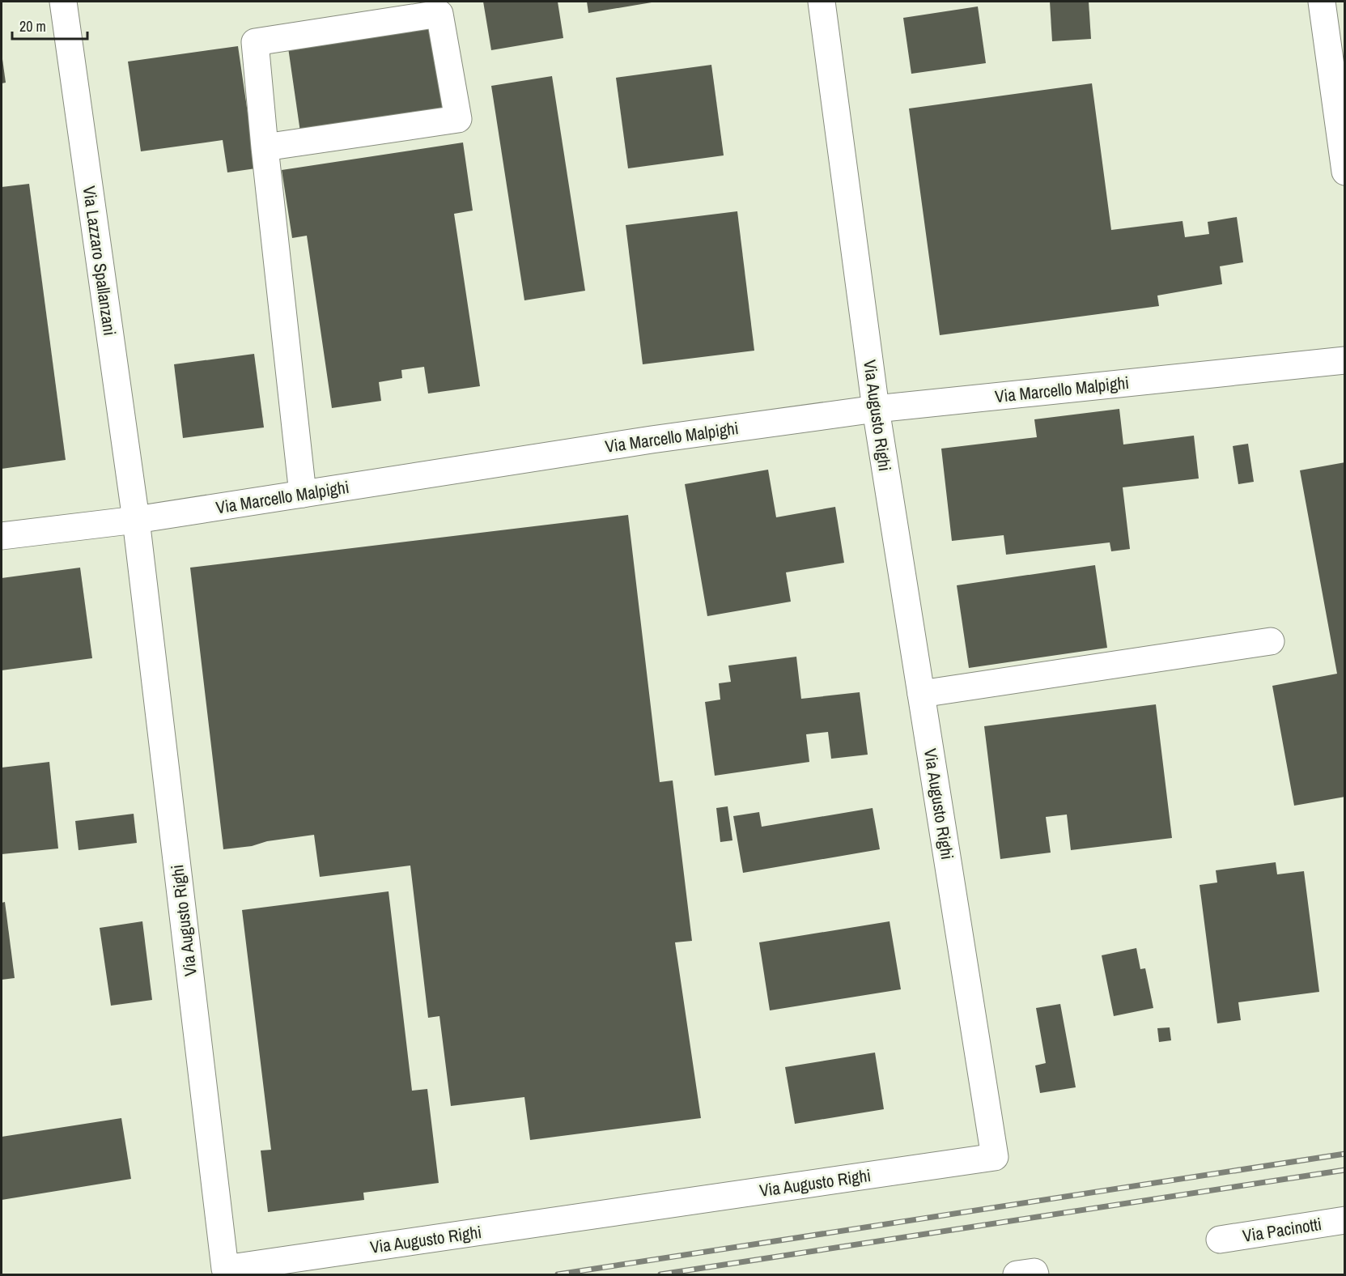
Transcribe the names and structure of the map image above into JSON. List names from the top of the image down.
{
  "streets": {
    "street": [
      "Via Lazzaro Spallanzani",
      "Via Marcello Malpighi",
      "Via Augusto Righi",
      "Via Pacinotti"
    ]
  },
  "crossings": [
    ["Via Lazzaro Spallanzani", "Via Marcello Malpighi"],
    ["Via Lazzaro Spallanzani", "Via Augusto Righi"],
    ["Via Marcello Malpighi", "Via Augusto Righi"]
  ],
  "scale_bar": "20 m"
}
